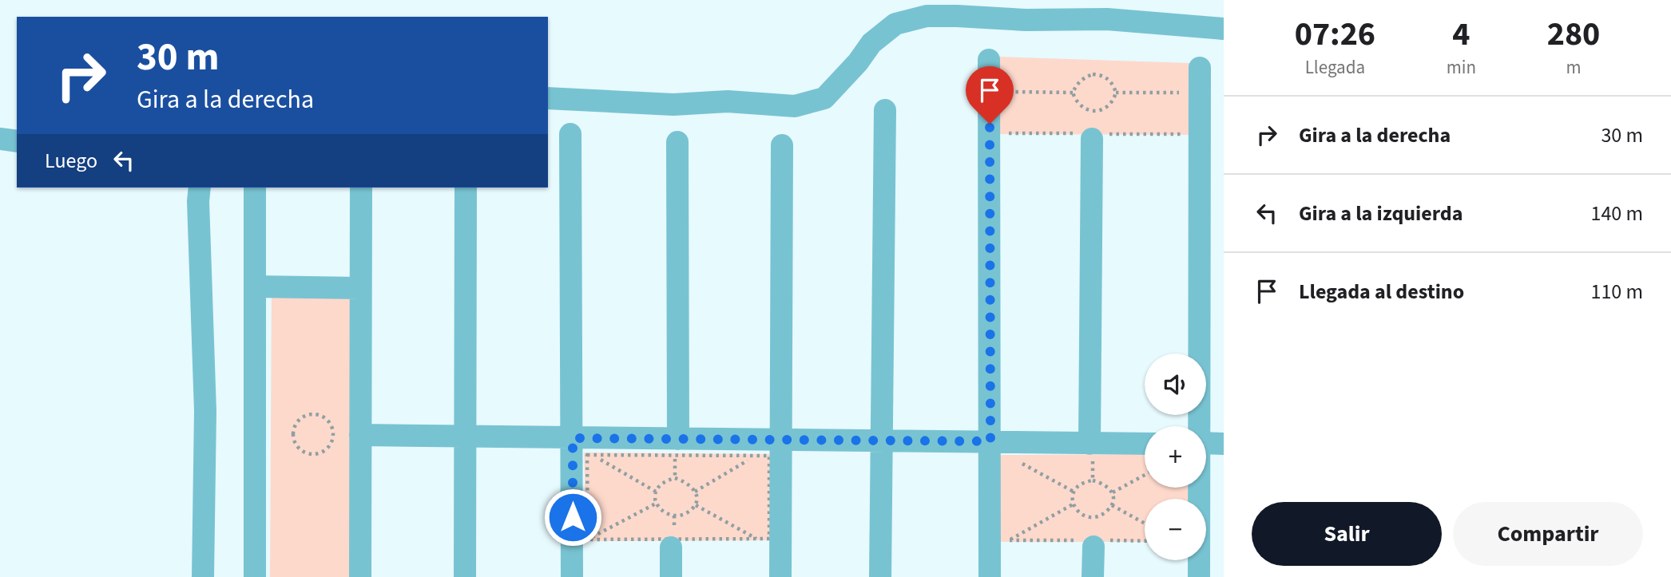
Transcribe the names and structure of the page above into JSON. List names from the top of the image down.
{
  "page": {
    "eta": [
      "07:26",
      "Llegada",
      "4",
      "min",
      "280",
      "m"
    ],
    "turn": ["30 m", "Gira a la derecha"],
    "list": [
      {
        "name": "Gira a la derecha",
        "value": "30 m"
      },
      {
        "name": "Gira a la izquierda",
        "value": "140 m"
      },
      {
        "name": "Llegada al destino",
        "value": "110 m"
      }
    ],
    "then": "Luego",
    "map_buttons": ["+", "−"],
    "buttons": ["Salir", "Compartir"]
  }
}
